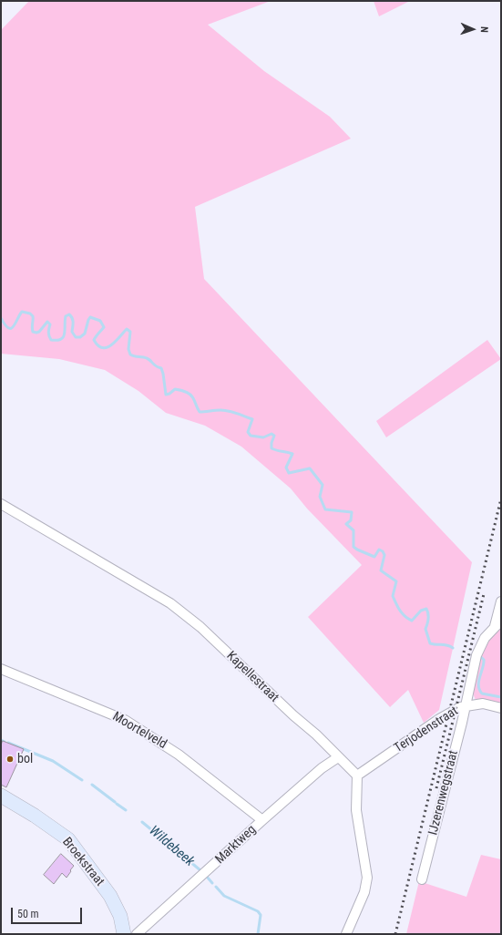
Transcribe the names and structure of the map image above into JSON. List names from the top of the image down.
{
  "streets": {
    "street": [
      "Kapellestraat",
      "Terjodenstraat",
      "Moortelveld",
      "IJzerenwegstraat",
      "Marktweg",
      "Broekstraat"
    ]
  },
  "crossings": [
    ["Kapellestraat", "Terjodenstraat"],
    ["Kapellestraat", "Marktweg"],
    ["Terjodenstraat", "IJzerenwegstraat"],
    ["Moortelveld", "Marktweg"]
  ],
  "water": ["Wildebeek"],
  "places": ["bol"],
  "scale_bar": "50 m",
  "north": "right"
}
